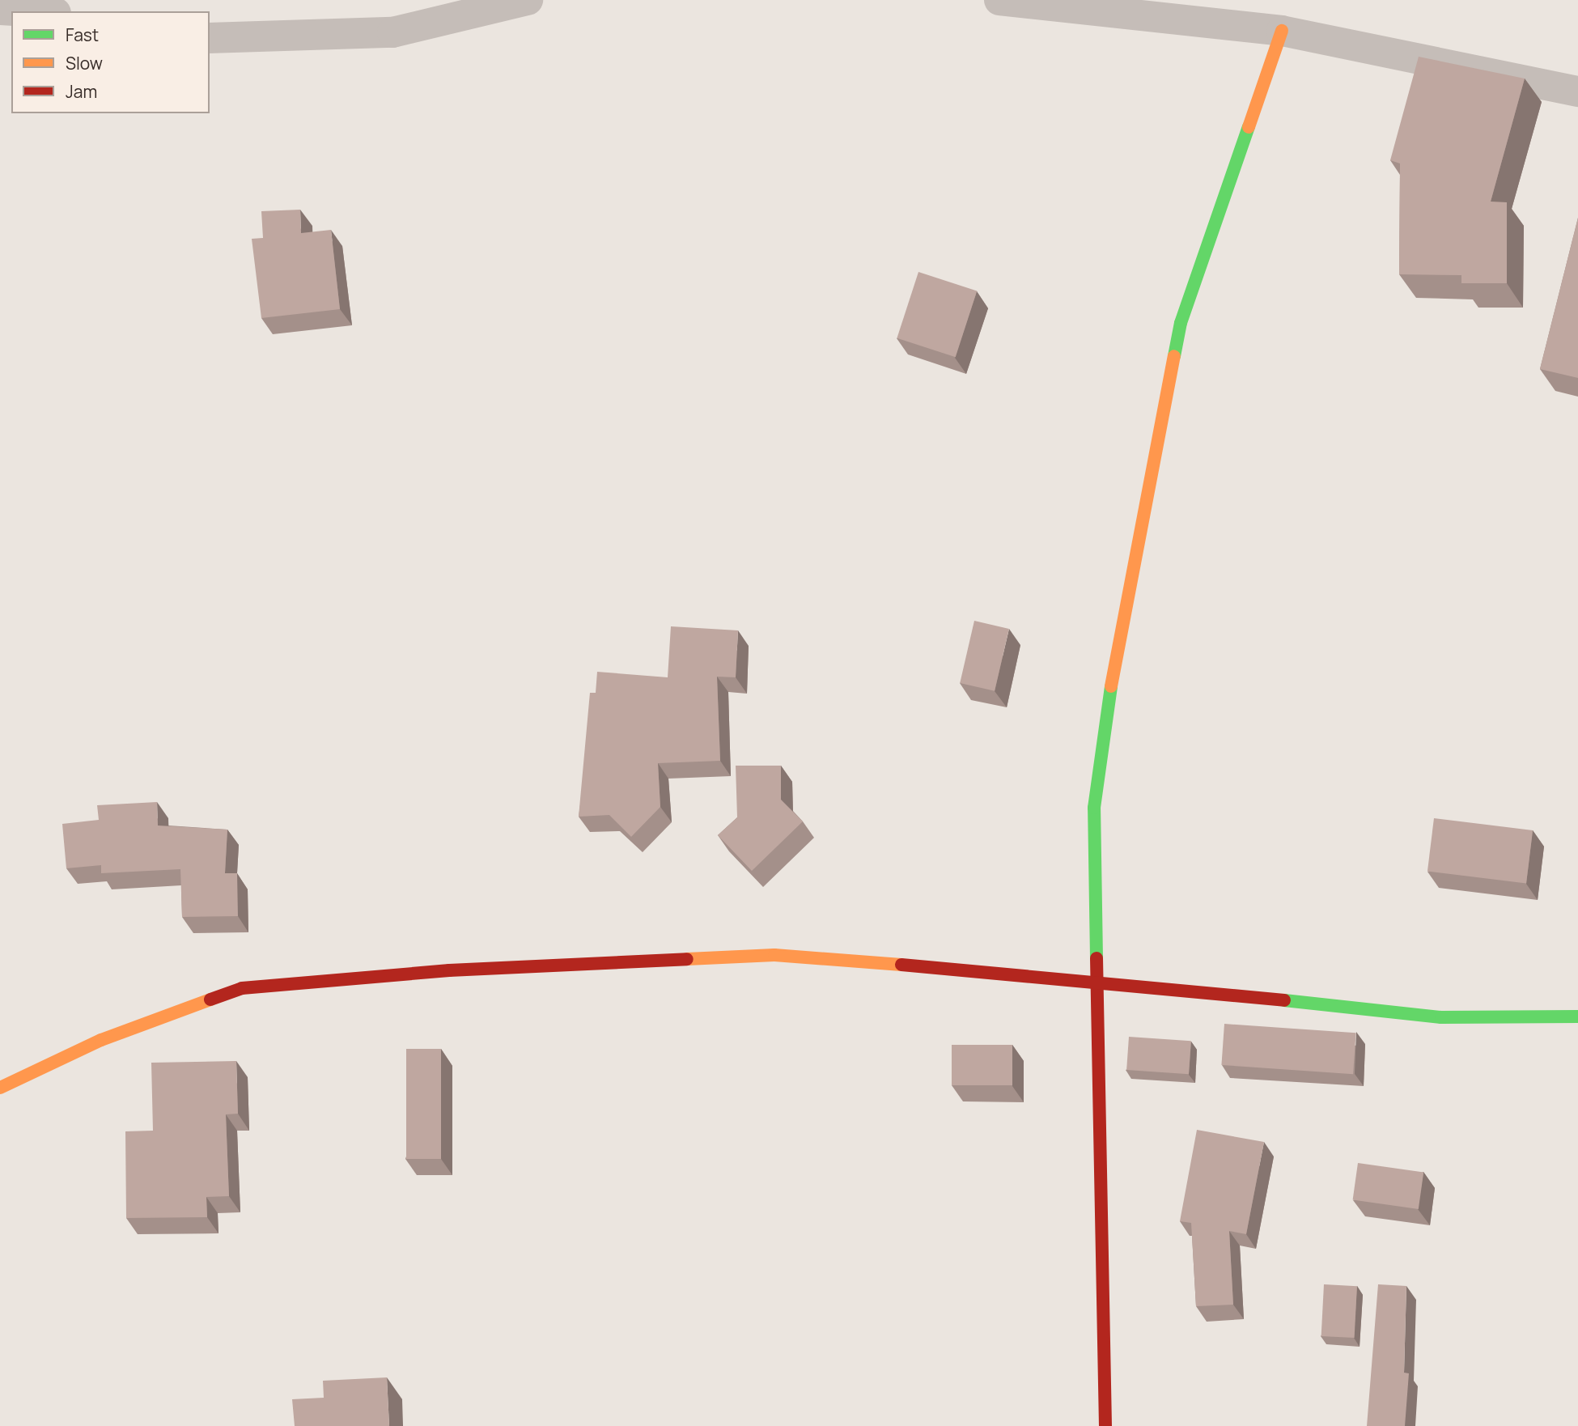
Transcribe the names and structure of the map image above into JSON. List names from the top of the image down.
{
  "legend": ["Fast", "Slow", "Jam"]
}
